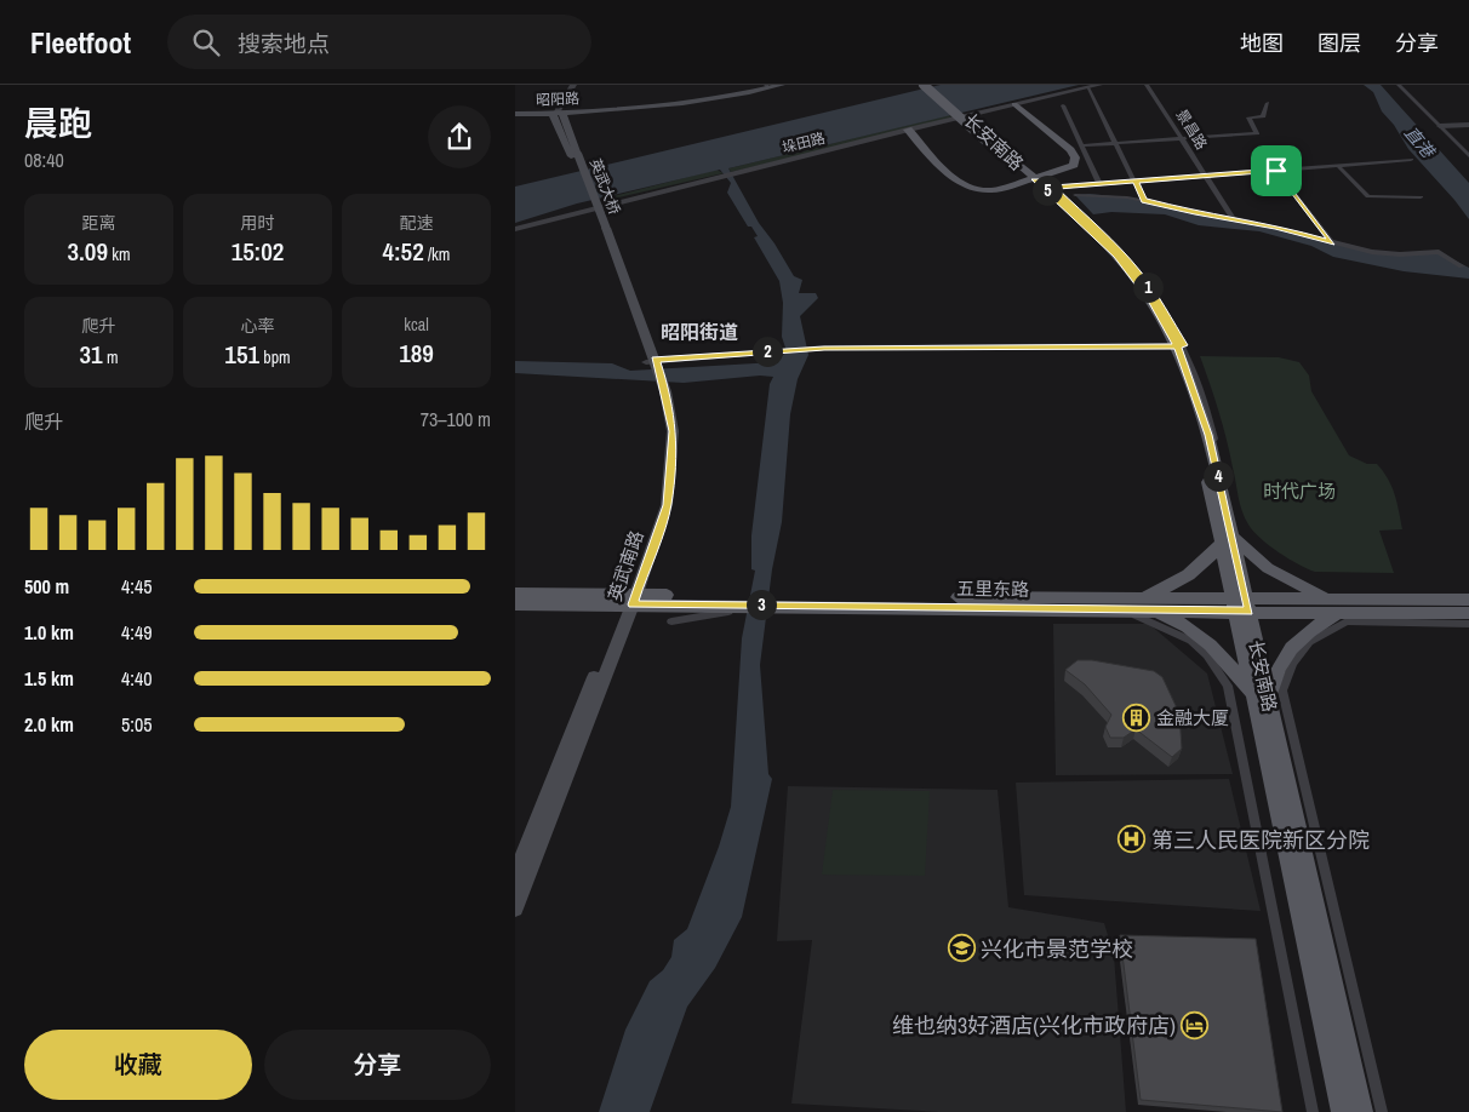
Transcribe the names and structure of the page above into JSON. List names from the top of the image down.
{
  "streets": {
    "main road": [
      "昭阳路",
      "长安南路",
      "英武大桥",
      "英武南路",
      "五里东路"
    ],
    "street": ["景昌路", "垛田路"]
  },
  "crossings": [
    ["昭阳路", "英武大桥"],
    ["长安南路", "五里东路"],
    ["英武大桥", "英武南路"],
    ["英武南路", "五里东路"]
  ],
  "districts": ["昭阳街道"],
  "water": ["直港"],
  "parks": ["时代广场"],
  "places": {
    "building": ["金融大厦"],
    "hospital": ["第三人民医院新区分院"],
    "school or university": ["兴化市景范学校"],
    "hotel": ["维也纳3好酒店(兴化市政府店)"]
  },
  "page": {
    "header": "Fleetfoot",
    "search": "搜索地点",
    "nav": ["地图", "图层", "分享"],
    "heading": ["晨跑", "08:40"],
    "pins": [
      "5",
      "1",
      "2",
      "4",
      "3"
    ],
    "stats": [
      ["距离", "3.09 km"],
      ["用时", "15:02"],
      ["配速", "4:52 /km"],
      ["爬升", "31 m"],
      ["心率", "151 bpm"],
      ["kcal", "189"]
    ],
    "chart": ["爬升", "73–100 m"],
    "list": [
      {
        "name": "500 m",
        "note": "4:45"
      },
      {
        "name": "1.0 km",
        "note": "4:49"
      },
      {
        "name": "1.5 km",
        "note": "4:40"
      },
      {
        "name": "2.0 km",
        "note": "5:05"
      }
    ],
    "buttons": ["收藏", "分享"]
  }
}
